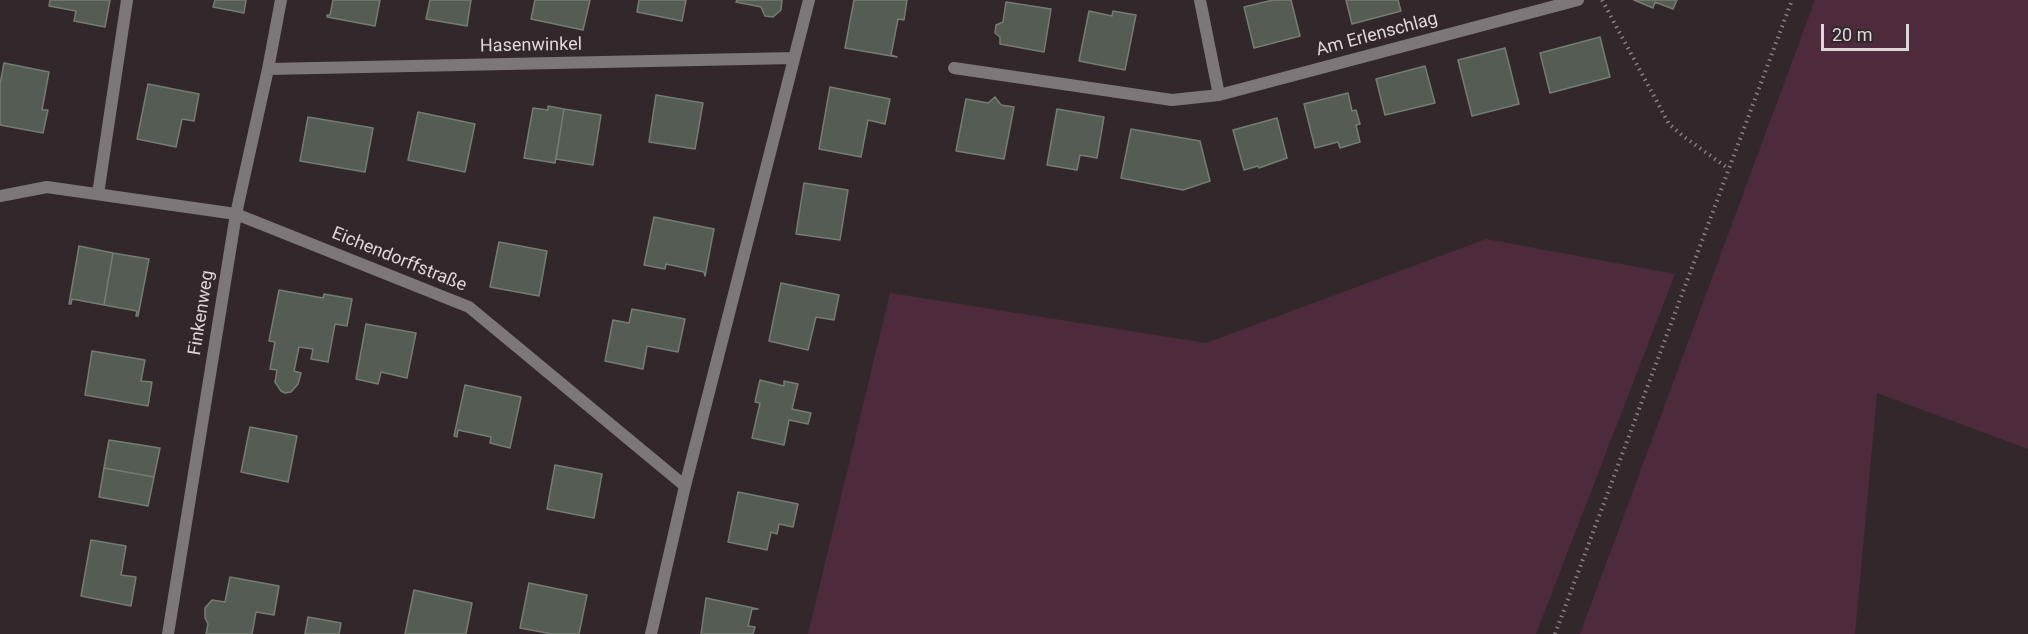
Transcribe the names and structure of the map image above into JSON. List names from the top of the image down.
{
  "streets": {
    "street": [
      "Am Erlenschlag",
      "Hasenwinkel",
      "Eichendorffstraße",
      "Finkenweg"
    ]
  },
  "crossings": [
    ["Hasenwinkel", "Finkenweg"],
    ["Eichendorffstraße", "Finkenweg"]
  ],
  "scale_bar": "20 m"
}
